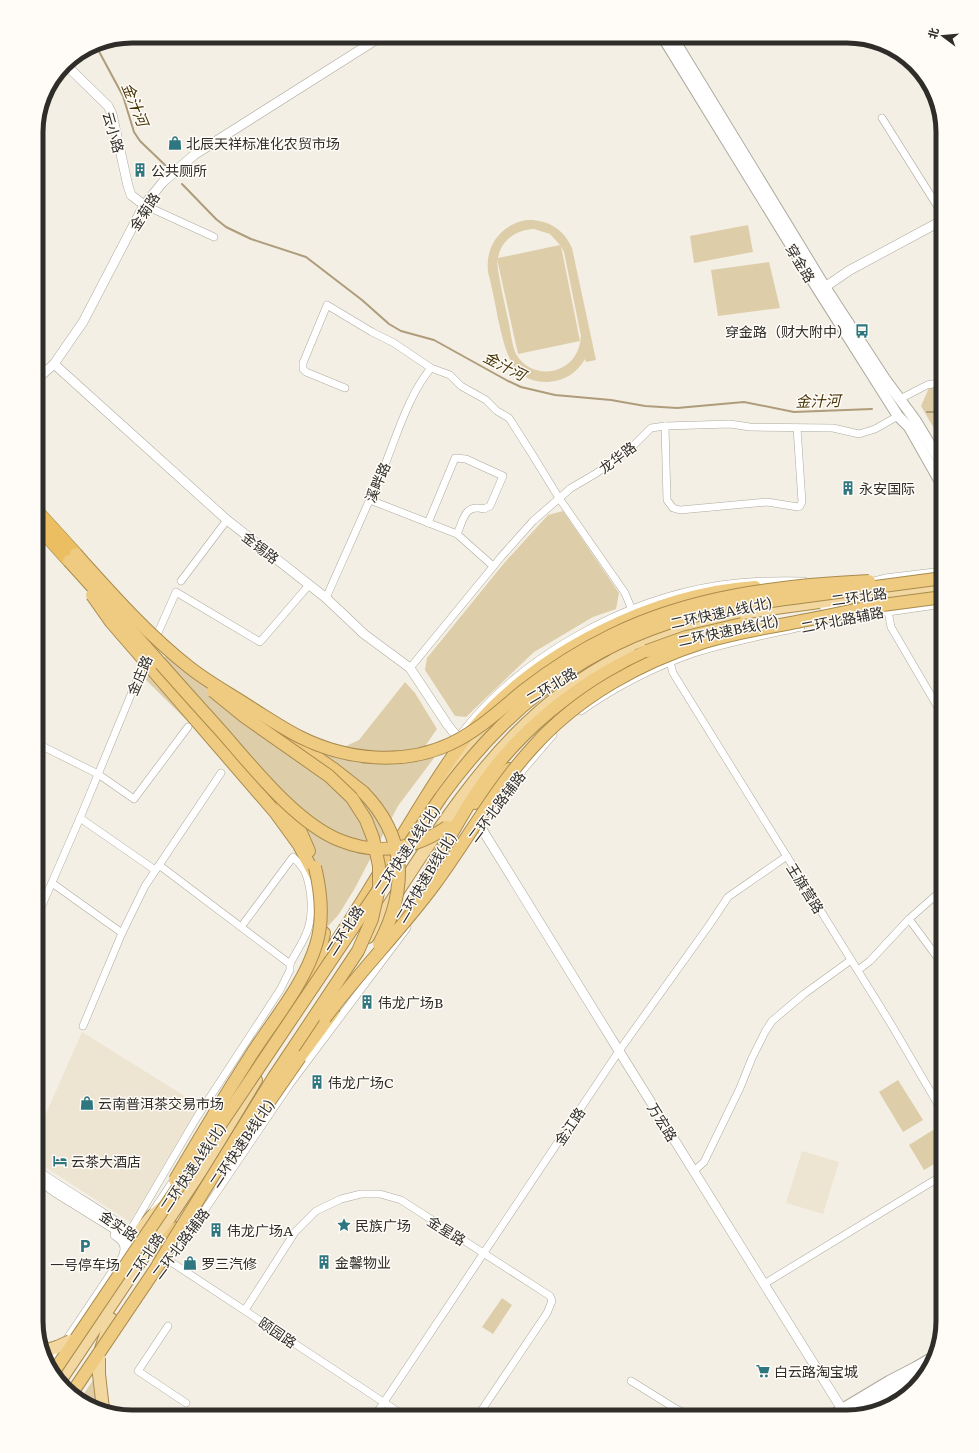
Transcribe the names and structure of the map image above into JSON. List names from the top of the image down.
{
  "streets": {
    "highway": ["二环快速A线(北)", "二环快速B线(北)"],
    "main road": ["穿金路", "二环北路"],
    "street": [
      "云小路",
      "金菊路",
      "龙华路",
      "溪畔路",
      "金锡路",
      "二环北路辅路",
      "金庄路",
      "王旗营路",
      "万宏路",
      "金江路",
      "金实路",
      "金星路",
      "颐园路"
    ]
  },
  "crossings": [
    ["云小路", "金菊路"],
    ["金菊路", "金锡路"],
    ["穿金路", "龙华路"],
    ["龙华路", "金锡路"],
    ["溪畔路", "金锡路"],
    ["金锡路", "金庄路"],
    ["二环北路", "金实路"],
    ["二环北路", "颐园路"],
    ["二环北路辅路", "二环快速B线(北)"],
    ["二环北路辅路", "王旗营路"],
    ["二环北路辅路", "万宏路"],
    ["二环北路辅路", "颐园路"],
    ["二环快速B线(北)", "颐园路"],
    ["王旗营路", "金江路"],
    ["万宏路", "金江路"],
    ["金江路", "金星路"],
    ["金江路", "颐园路"],
    ["金实路", "颐园路"],
    ["金星路", "颐园路"]
  ],
  "water": ["金汁河"],
  "places": {
    "shop": ["北辰天祥标准化农贸市场", "云南普洱茶交易市场", "罗三汽修"],
    "building": [
      "公共厕所",
      "永安国际",
      "伟龙广场B",
      "伟龙广场C",
      "伟龙广场A",
      "金馨物业"
    ],
    "bus stop": ["穿金路（财大附中）"],
    "hotel": ["云茶大酒店"],
    "place": ["民族广场"],
    "parking": ["一号停车场"],
    "supermarket": ["白云路淘宝城"]
  },
  "north": "left"
}
